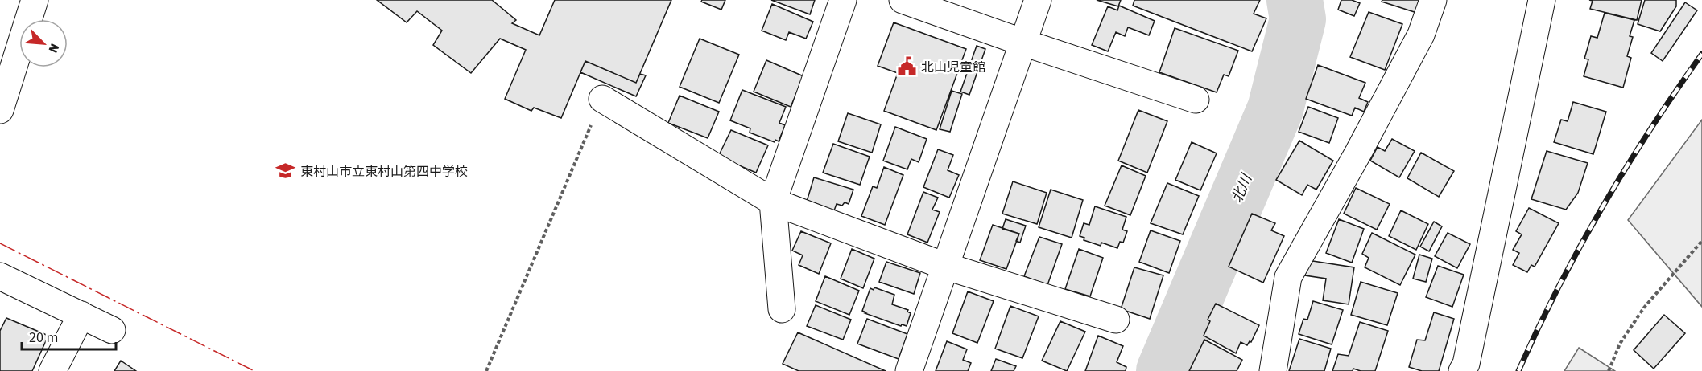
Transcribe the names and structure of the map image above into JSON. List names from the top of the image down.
{
  "water": ["北川"],
  "places": {
    "public building": ["北山児童館"],
    "school or university": ["東村山市立東村山第四中学校"]
  },
  "scale_bar": "20 m",
  "north": "bottom right"
}
